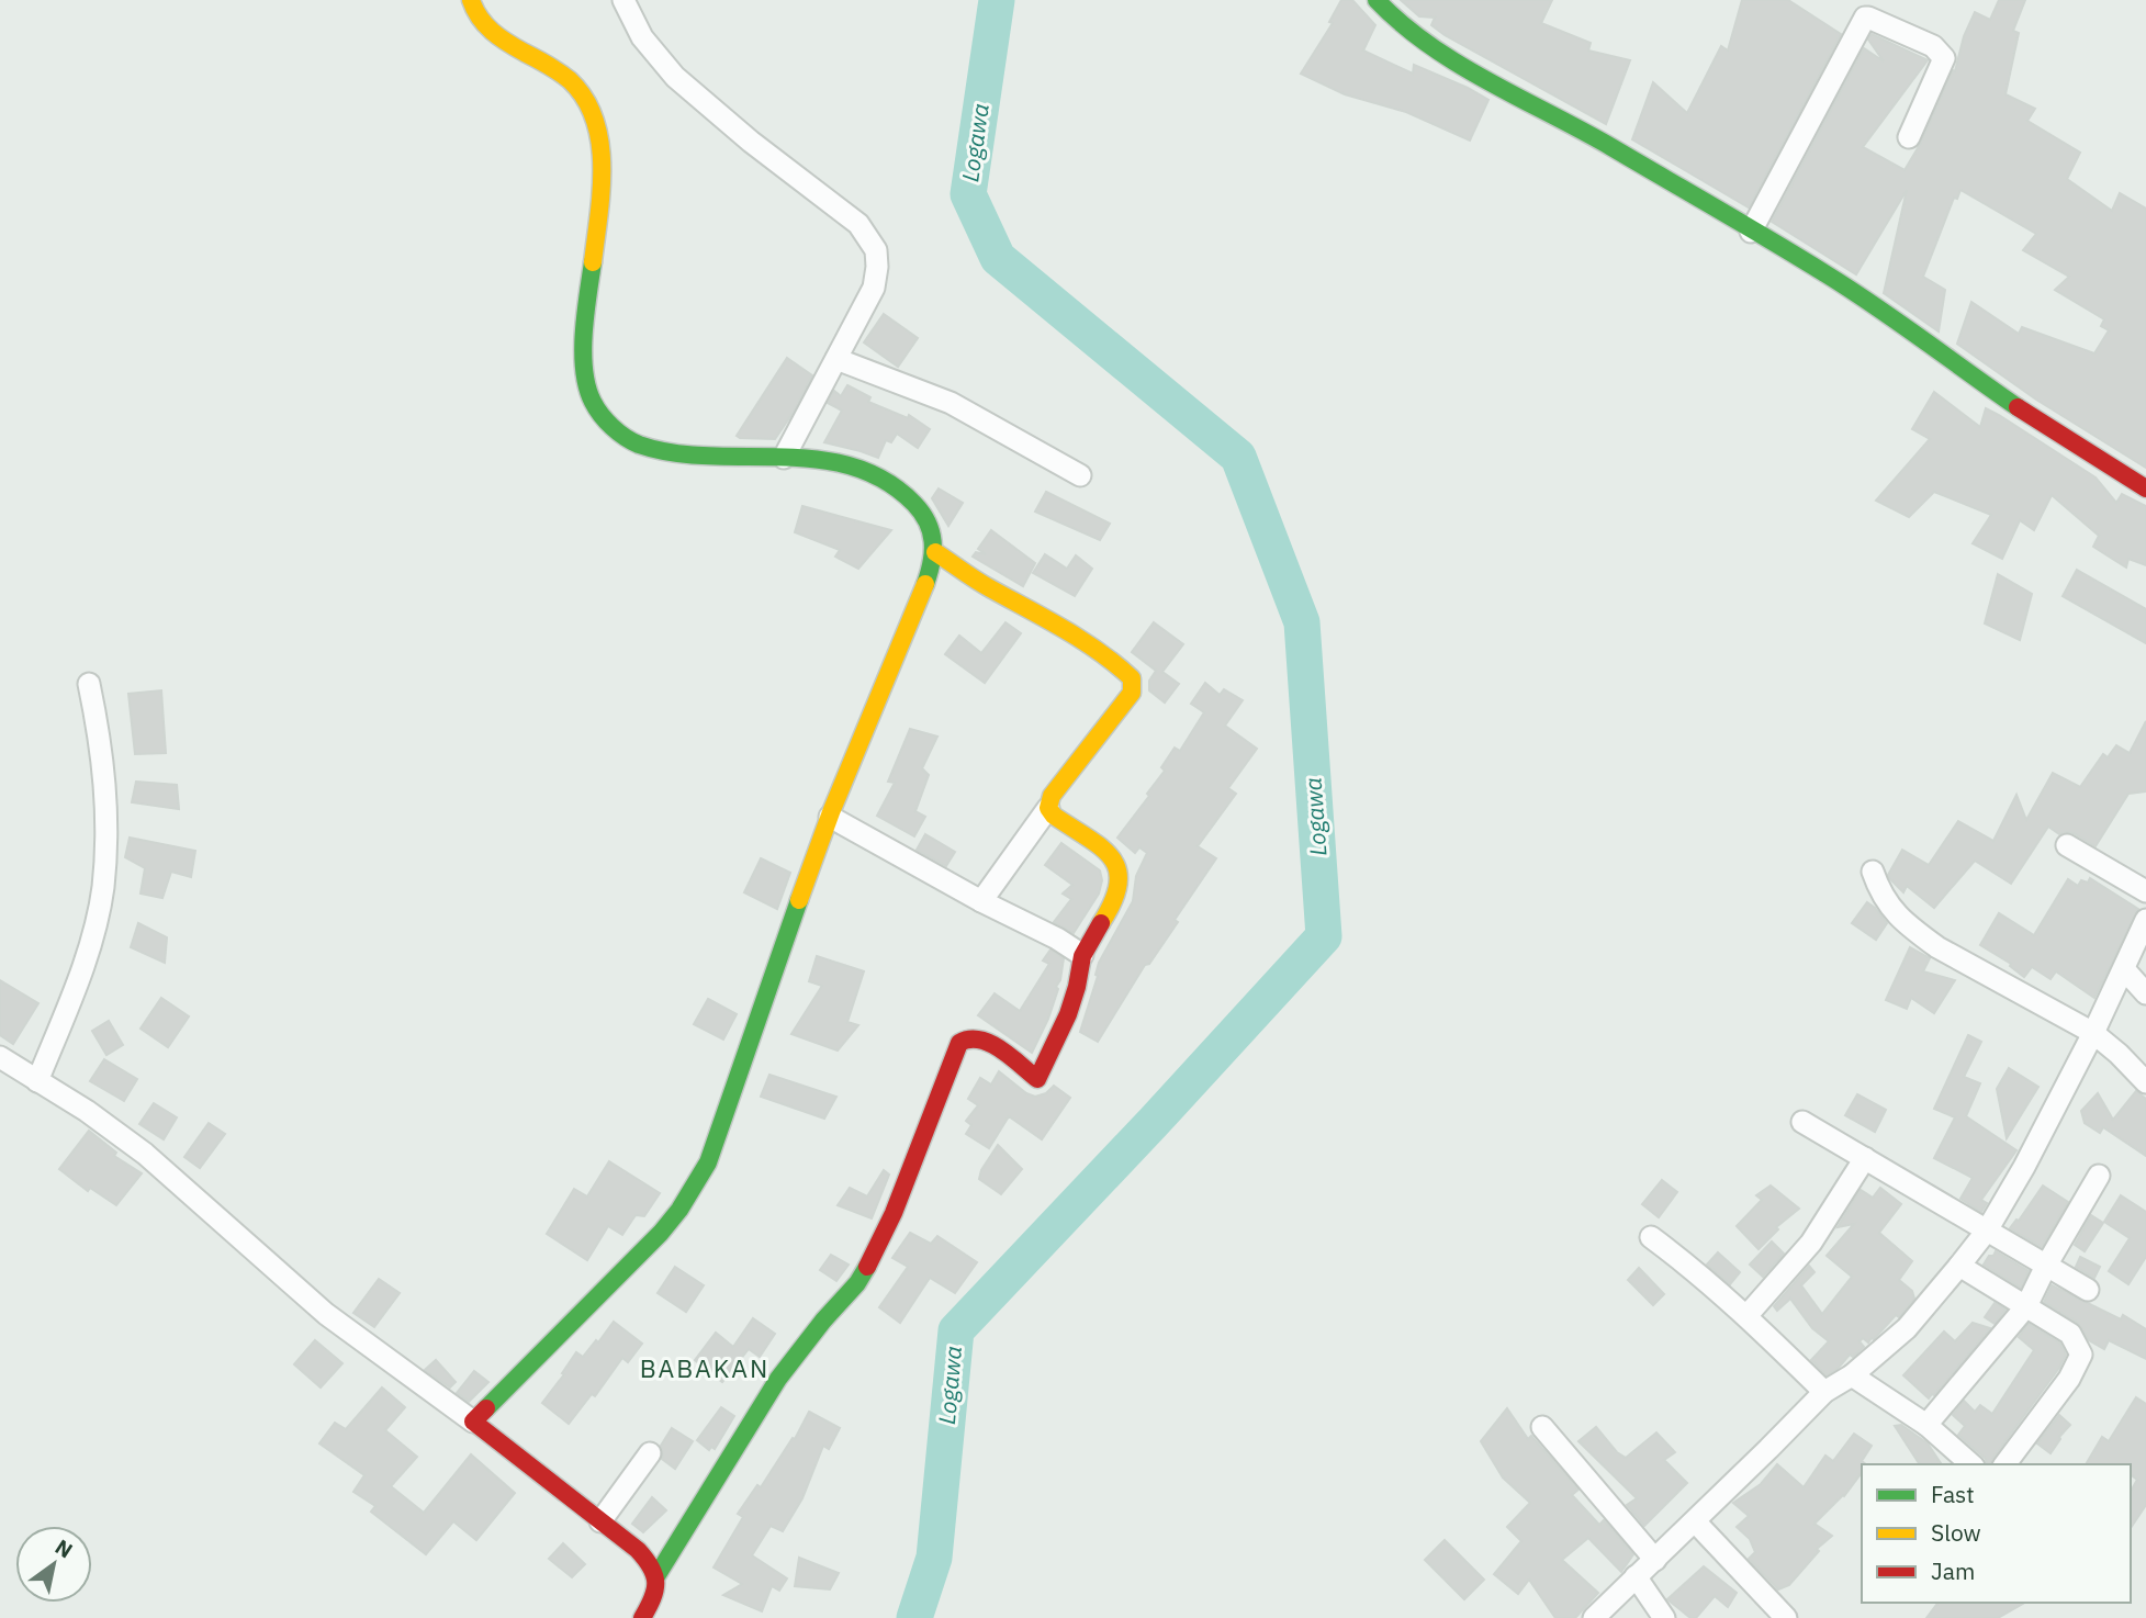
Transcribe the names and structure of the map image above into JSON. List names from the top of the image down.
{
  "districts": ["BABAKAN"],
  "water": ["Logawa"],
  "legend": ["Fast", "Slow", "Jam"],
  "north": "top right"
}
